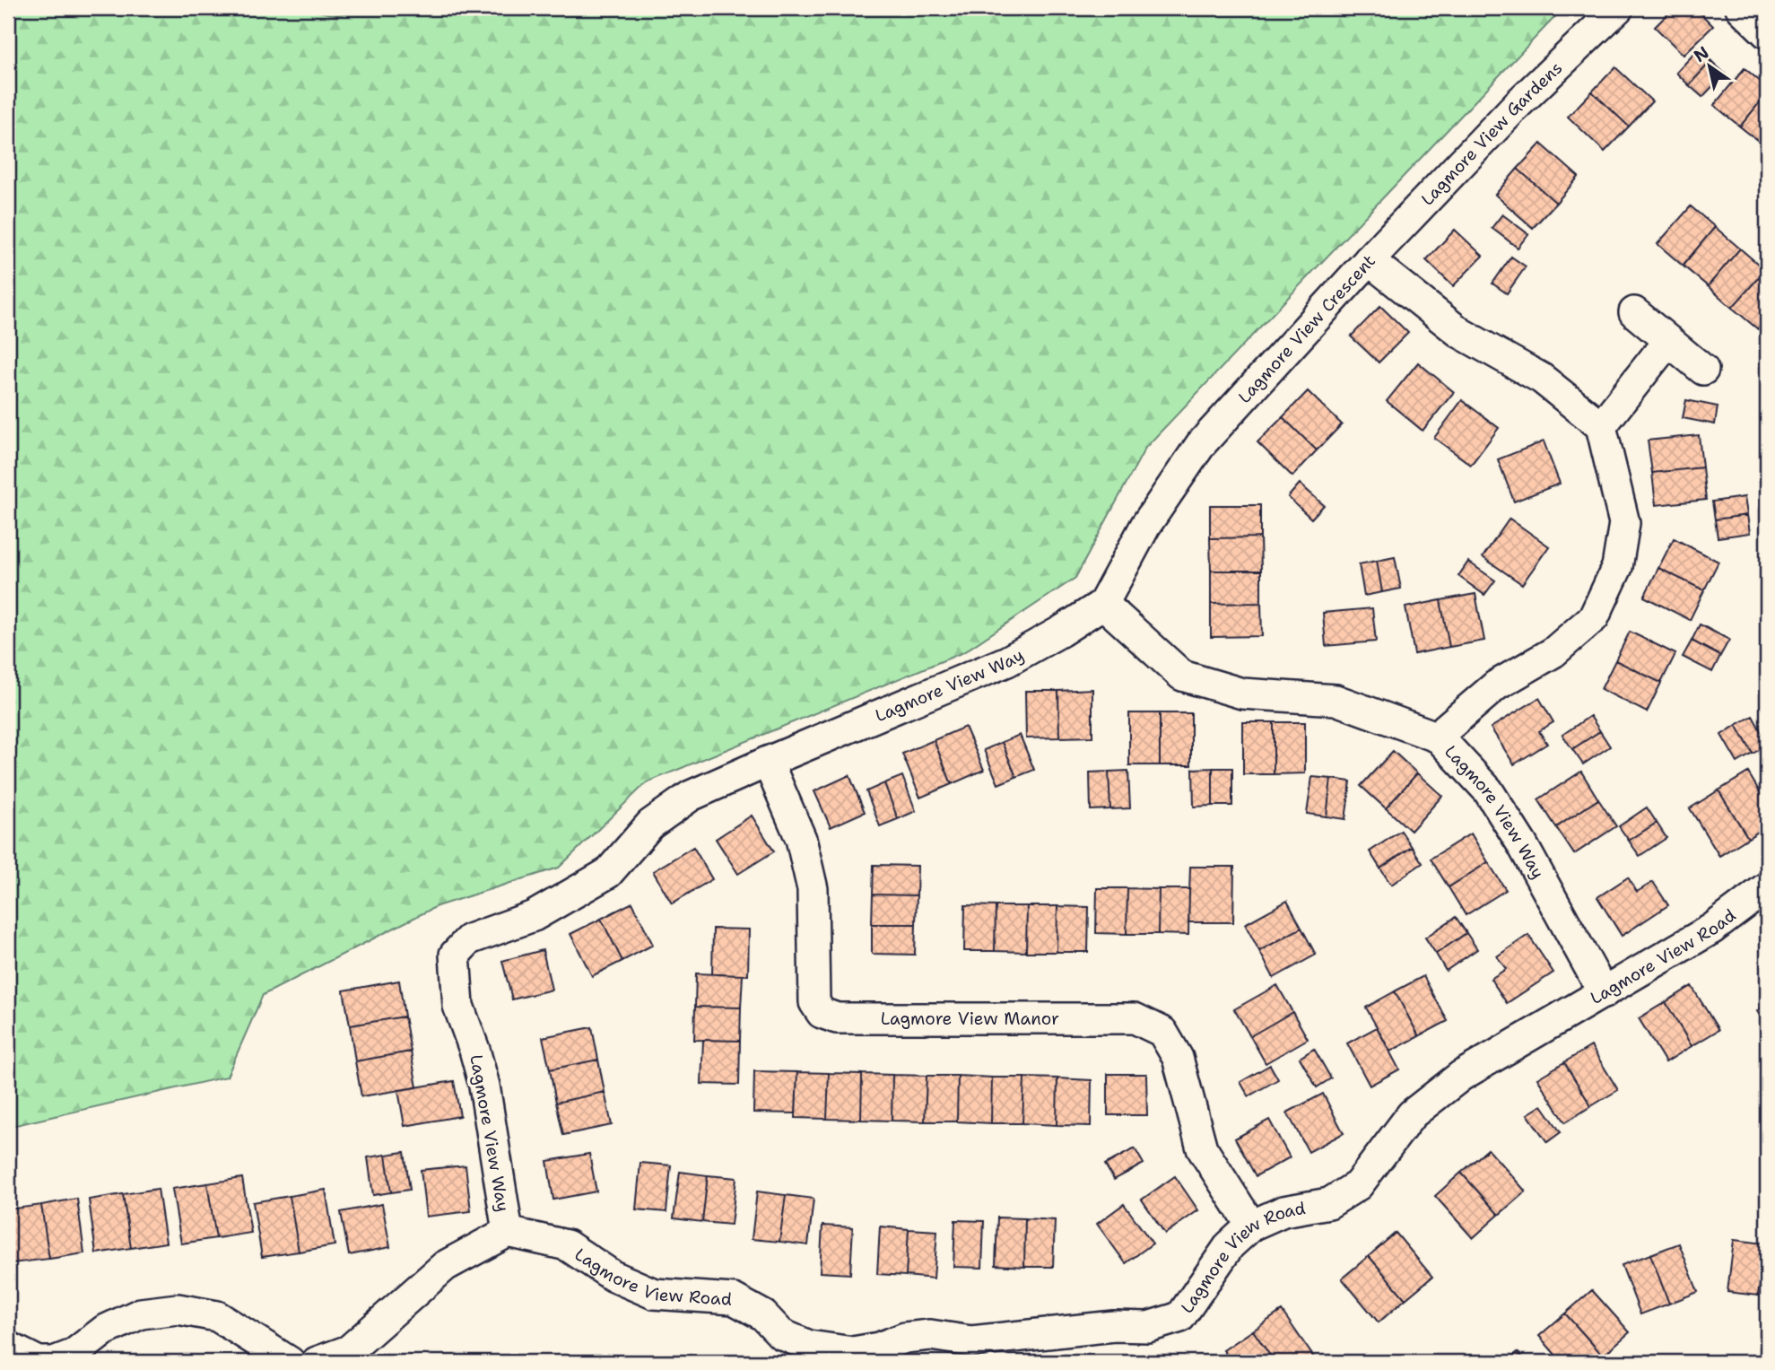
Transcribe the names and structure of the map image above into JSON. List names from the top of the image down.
{
  "streets": {
    "street": [
      "Lagmore View Gardens",
      "Lagmore View Crescent",
      "Lagmore View Way",
      "Lagmore View Road",
      "Lagmore View Manor"
    ]
  },
  "crossings": [
    ["Lagmore View Gardens", "Lagmore View Crescent"],
    ["Lagmore View Crescent", "Lagmore View Way"],
    ["Lagmore View Way", "Lagmore View Road"],
    ["Lagmore View Way", "Lagmore View Manor"],
    ["Lagmore View Road", "Lagmore View Manor"]
  ],
  "north": "top left"
}
